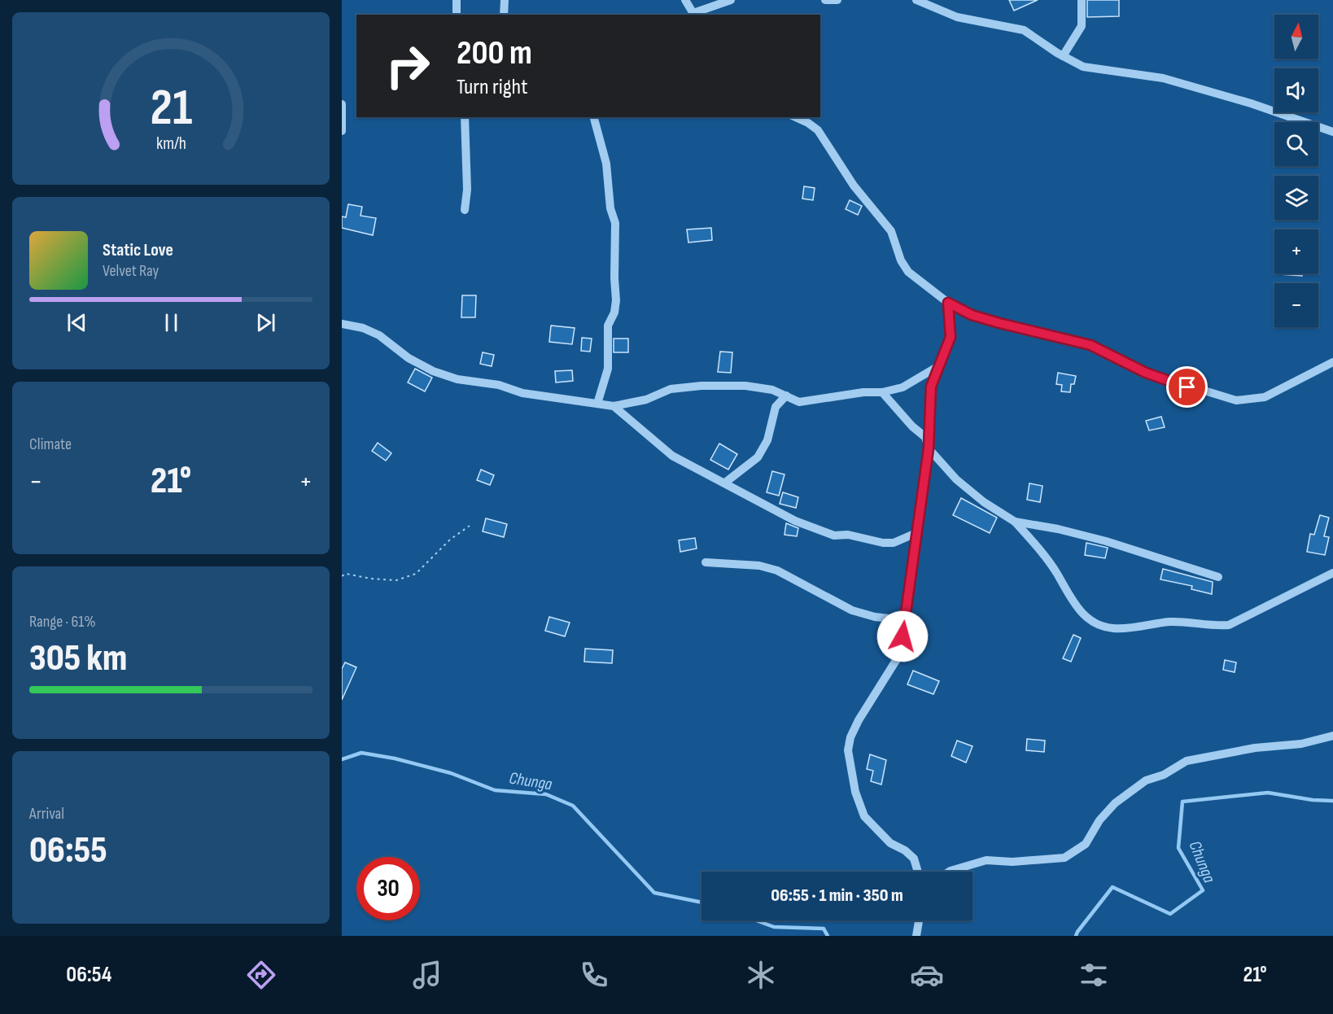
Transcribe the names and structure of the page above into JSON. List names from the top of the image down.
{
  "water": ["Chunga"],
  "north": "top",
  "page": {
    "map_buttons": ["+", "−"],
    "turn": ["200 m", "Turn right"],
    "song": ["Static Love", "Velvet Ray"],
    "tile": [
      "Climate",
      ["Range · 61%", "305 km"],
      ["Arrival", "06:55"]
    ],
    "heat": ["−", "21°", "+"],
    "limit": "30",
    "trip": "06:55 · 1 min · 350 m",
    "tabs": ["06:54", "21°"],
    "gauge": ["21", "km/h"]
  }
}
